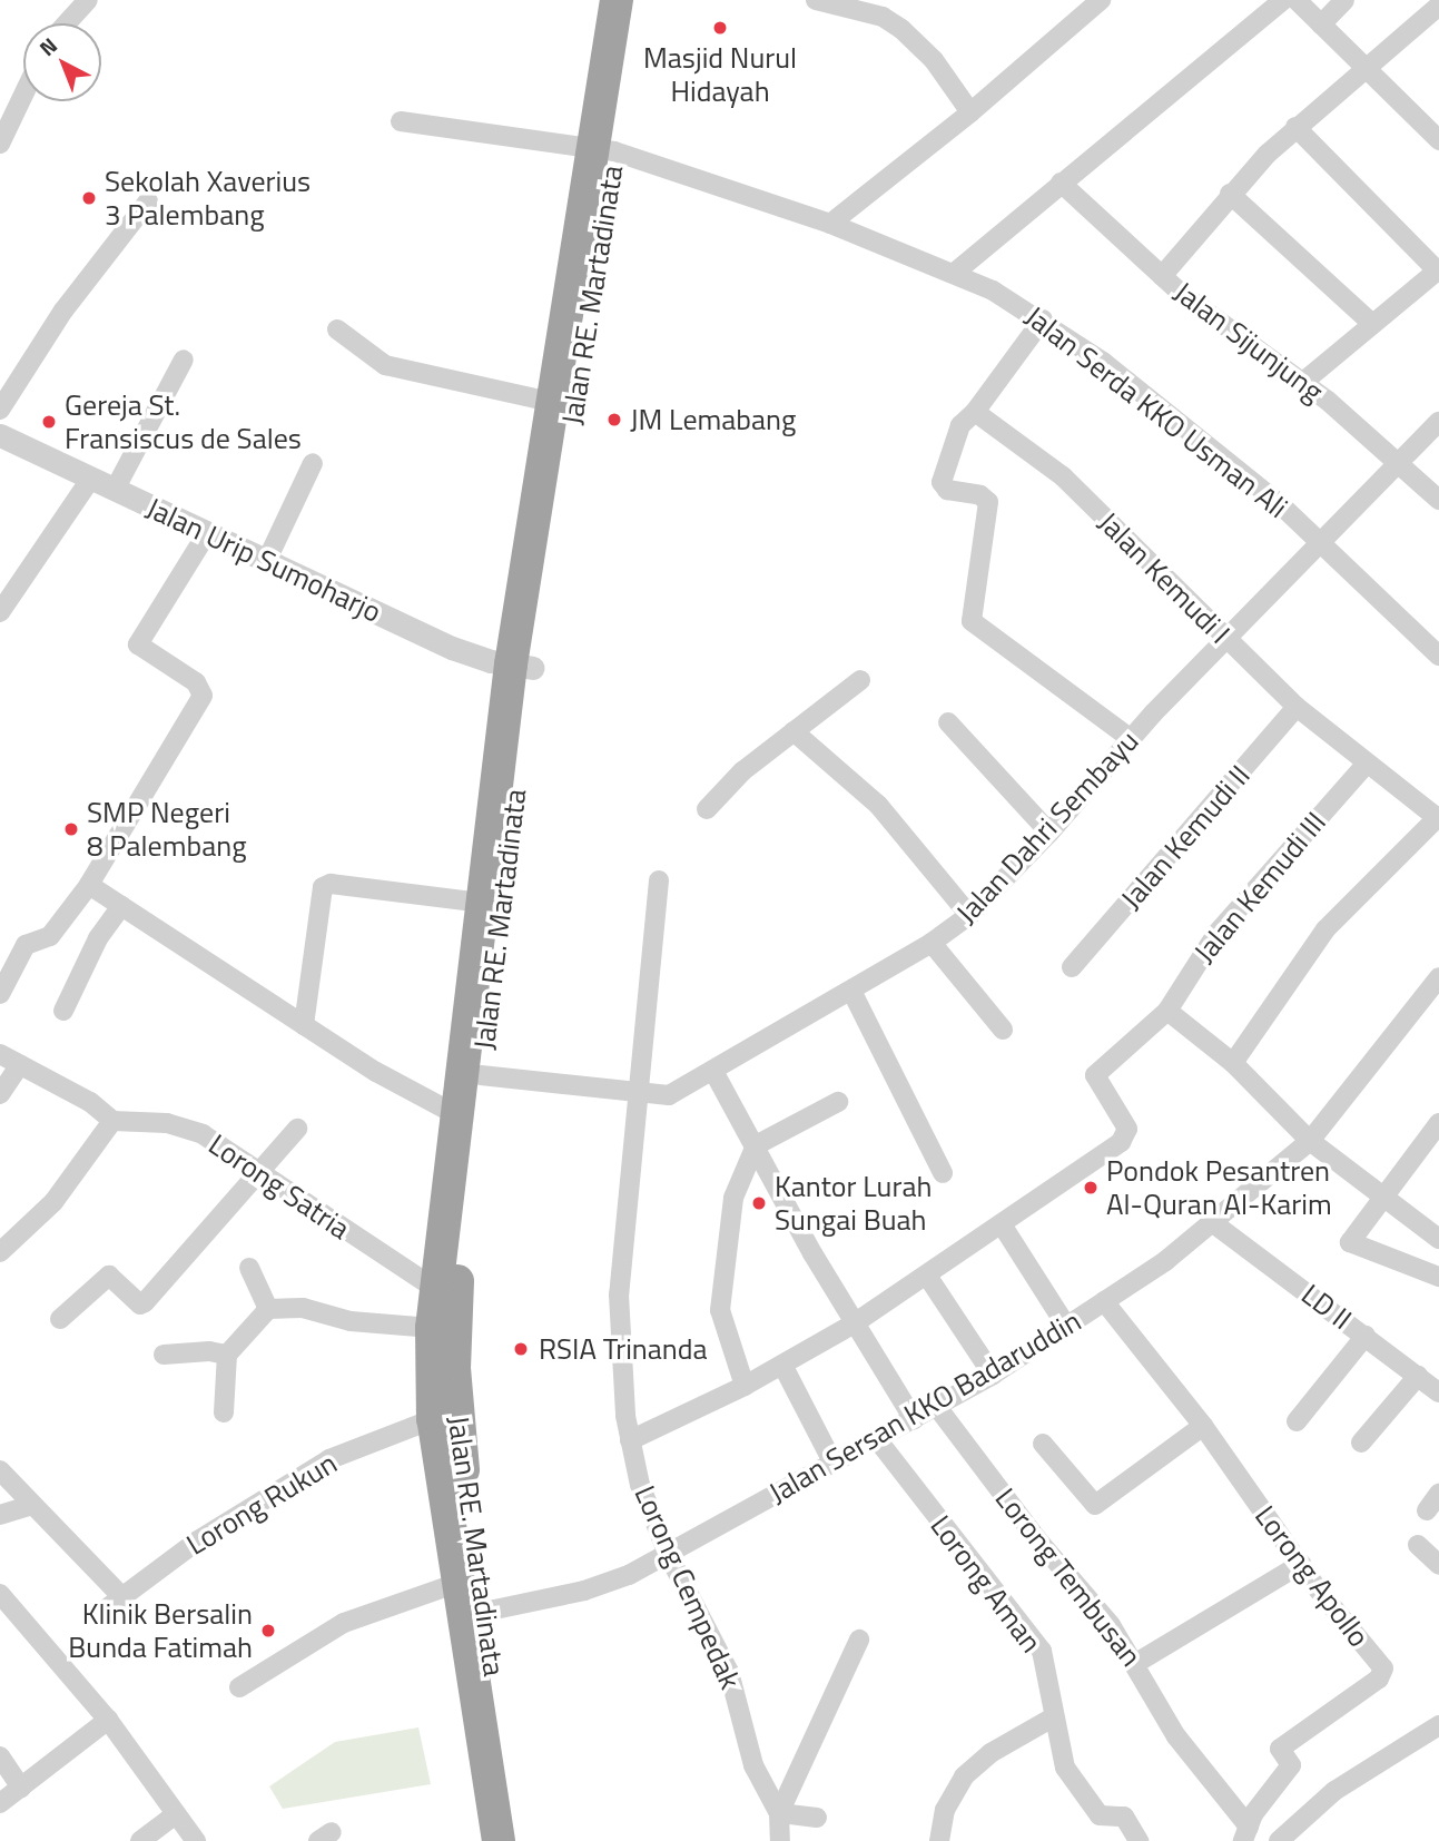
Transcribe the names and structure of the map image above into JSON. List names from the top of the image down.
{
  "streets": {
    "highway": ["Jalan RE. Martadinata"],
    "street": [
      "Jalan Sijunjung",
      "Jalan Serda KKO Usman Ali",
      "Jalan Urip Sumoharjo",
      "Jalan Kemudi I",
      "Jalan Dahri Sembayu",
      "Jalan Kemudi II",
      "Jalan Kemudi III",
      "Lorong Satria",
      "LD II",
      "Jalan Sersan KKO Badaruddin",
      "Lorong Rukun",
      "Lorong Apollo",
      "Lorong Tembusan",
      "Lorong Aman",
      "Lorong Cempedak"
    ]
  },
  "crossings": [
    ["Jalan RE. Martadinata", "Jalan Serda KKO Usman Ali"],
    ["Jalan RE. Martadinata", "Jalan Urip Sumoharjo"],
    ["Jalan RE. Martadinata", "Jalan Dahri Sembayu"],
    ["Jalan RE. Martadinata", "Jalan Sersan KKO Badaruddin"],
    ["Jalan Sijunjung", "Jalan Dahri Sembayu"],
    ["Jalan Serda KKO Usman Ali", "Jalan Dahri Sembayu"],
    ["Jalan Kemudi I", "Jalan Dahri Sembayu"],
    ["Jalan Kemudi I", "Jalan Kemudi II"],
    ["Jalan Kemudi I", "Jalan Kemudi III"],
    ["Jalan Dahri Sembayu", "Lorong Cempedak"],
    ["LD II", "Jalan Sersan KKO Badaruddin"],
    ["Jalan Sersan KKO Badaruddin", "Lorong Apollo"],
    ["Jalan Sersan KKO Badaruddin", "Lorong Tembusan"],
    ["Jalan Sersan KKO Badaruddin", "Lorong Aman"],
    ["Jalan Sersan KKO Badaruddin", "Lorong Cempedak"],
    ["Lorong Apollo", "Lorong Tembusan"]
  ],
  "places": [
    "Masjid Nurul Hidayah",
    "Sekolah Xaverius 3 Palembang",
    "JM Lemabang",
    "Gereja St. Fransiscus de Sales",
    "SMP Negeri 8 Palembang",
    "Pondok Pesantren Al-Quran Al-Karim",
    "Kantor Lurah Sungai Buah",
    "RSIA Trinanda",
    "Klinik Bersalin Bunda Fatimah"
  ],
  "north": "top left"
}
